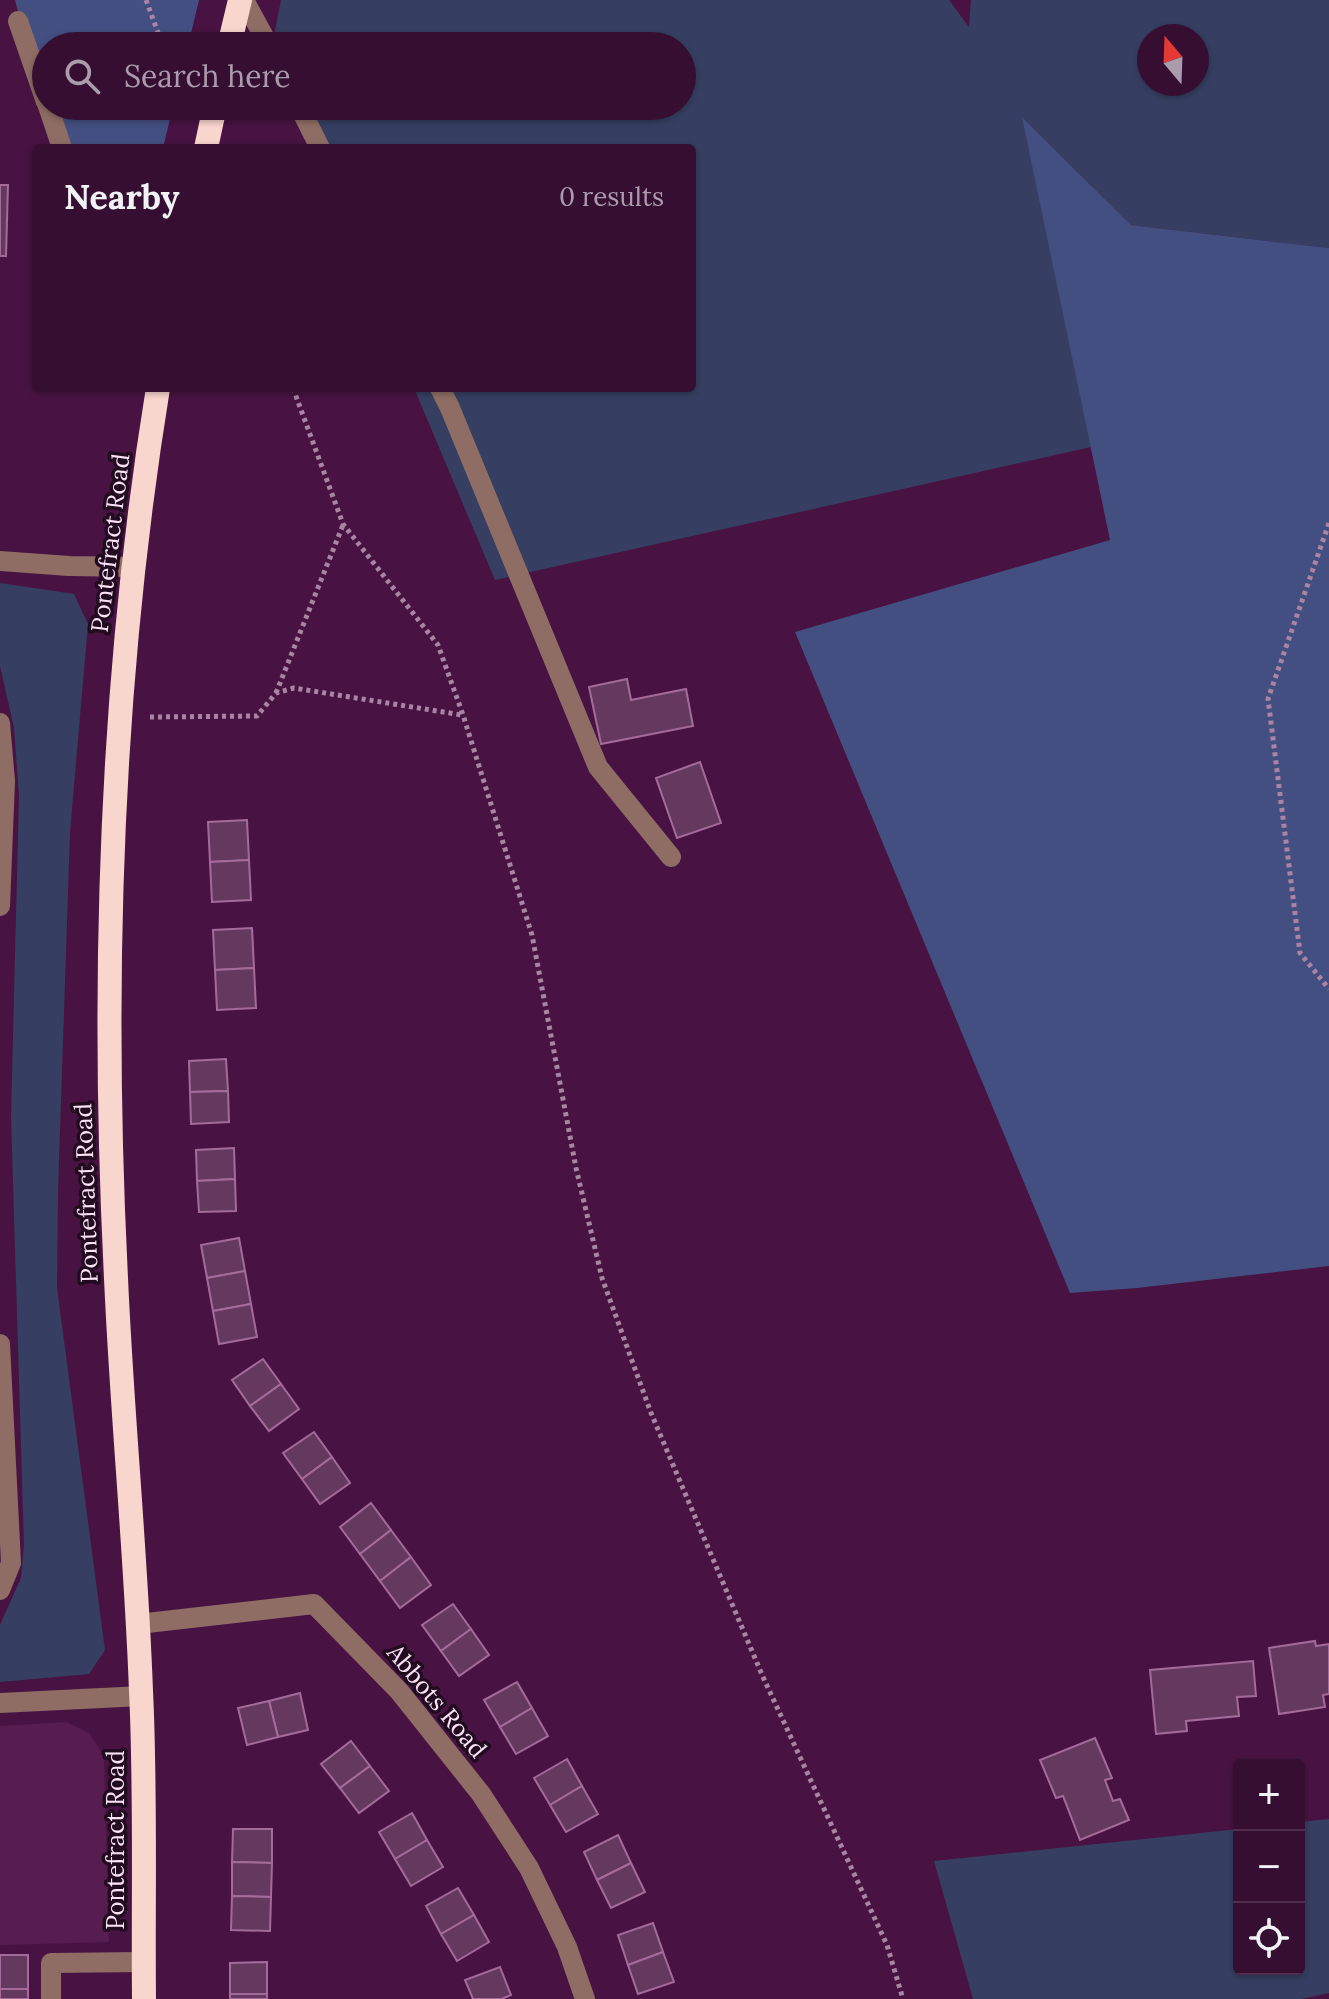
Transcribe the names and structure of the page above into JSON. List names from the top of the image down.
{
  "streets": {
    "highway": ["Pontefract Road"],
    "street": ["Abbots Road"]
  },
  "crossings": [
    ["Pontefract Road", "Abbots Road"]
  ],
  "north": "top",
  "page": {
    "search": "Search here",
    "heading": ["Nearby", "0 results"],
    "map_buttons": ["+", "−"]
  }
}
